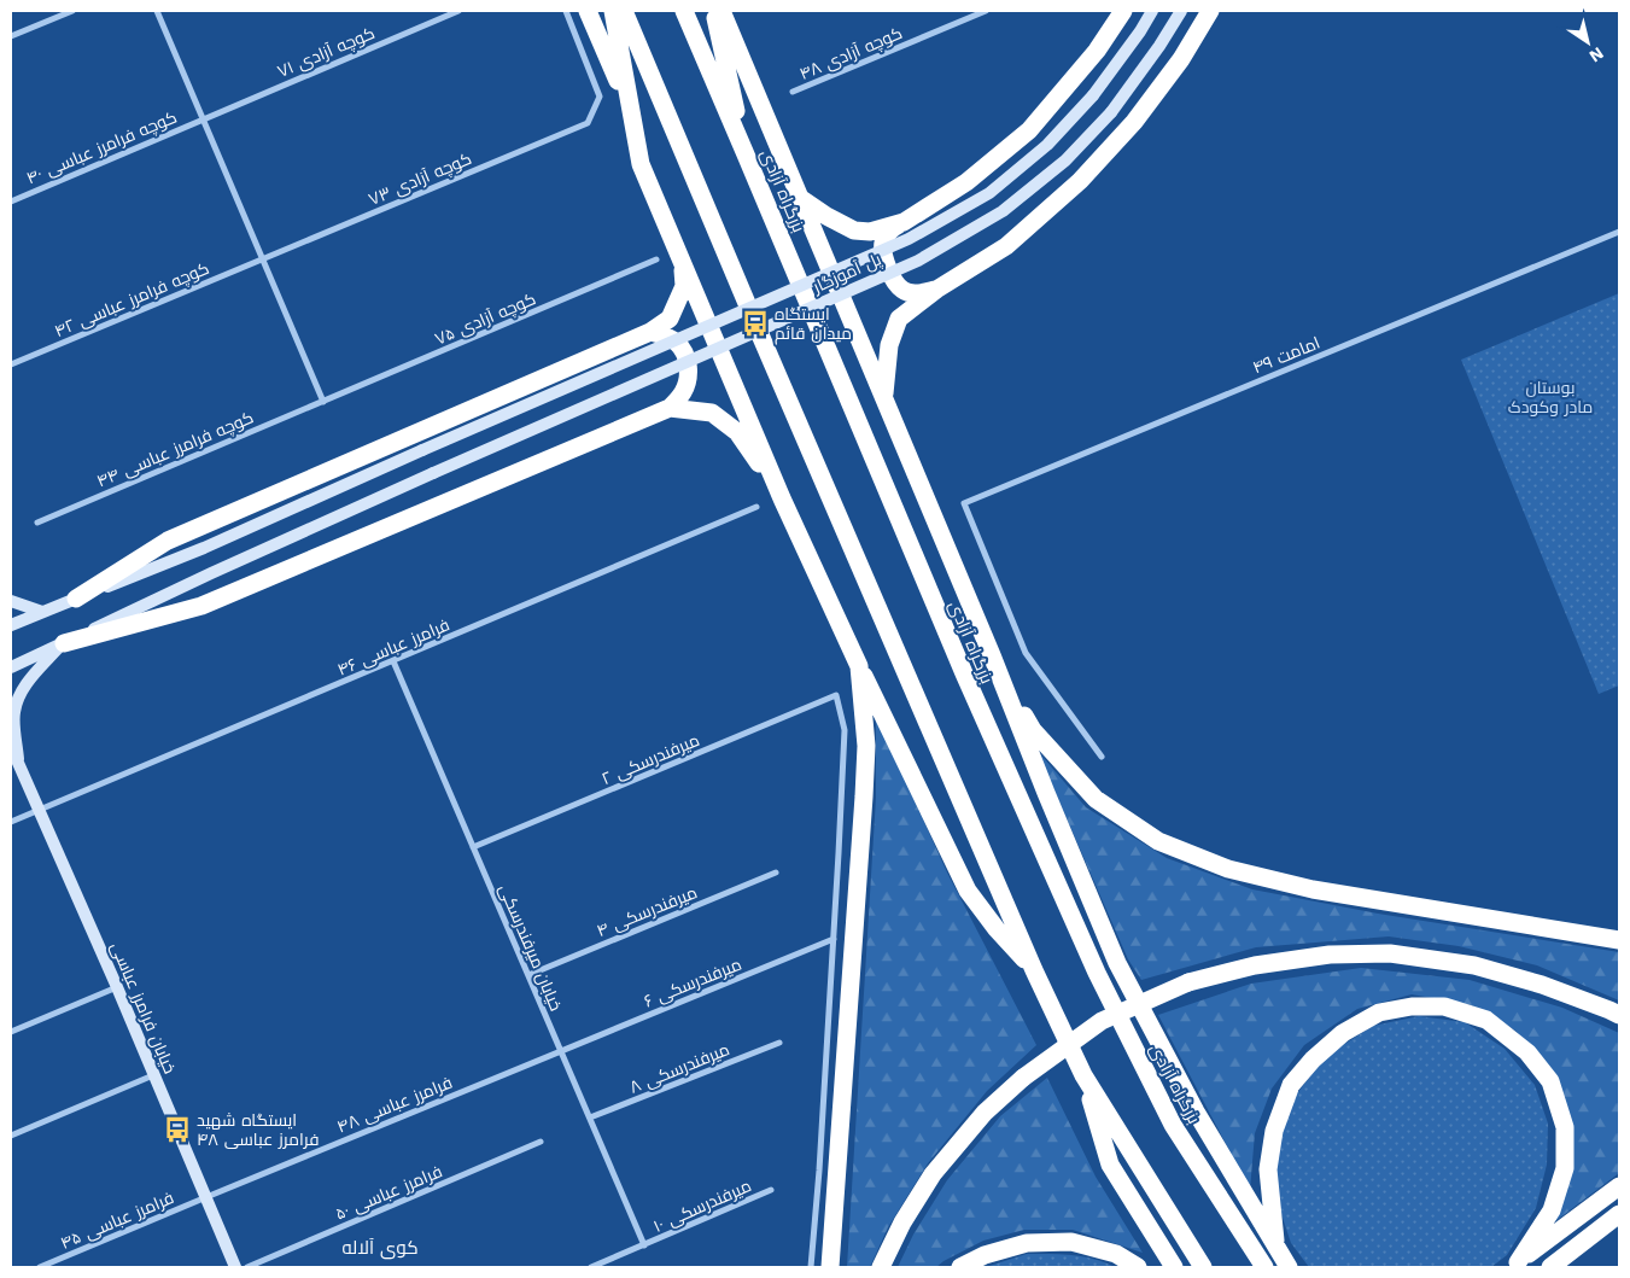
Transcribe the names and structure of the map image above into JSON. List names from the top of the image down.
{
  "streets": {
    "highway": ["بزرگراه آزادی"],
    "main road": ["پل آموزگار", "خیابان فرامرز عباسی"],
    "street": [
      "کوچه آزادی ۷۱",
      "کوچه آزادی ۴۸",
      "کوچه فرامرز عباسی ۴۰",
      "کوچه آزادی ۷۳",
      "کوچه فرامرز عباسی ۴۲",
      "کوچه آزادی ۷۵",
      "امامت ۴۹",
      "کوچه فرامرز عباسی ۴۴",
      "فرامرز عباسی ۴۶",
      "میرفندرسکی ۲",
      "میرفندرسکی ۴",
      "خیابان میرفندرسکی",
      "میرفندرسکی ۶",
      "میرفندرسکی ۸",
      "فرامرز عباسی ۴۸",
      "فرامرز عباسی ۵۰",
      "میرفندرسکی ۱۰",
      "فرامرز عباسی ۴۵"
    ]
  },
  "crossings": [
    ["کوچه آزادی ۷۱", "کوچه فرامرز عباسی ۴۰"],
    ["کوچه آزادی ۷۳", "کوچه فرامرز عباسی ۴۲"],
    ["کوچه آزادی ۷۵", "کوچه فرامرز عباسی ۴۴"],
    ["فرامرز عباسی ۴۶", "خیابان میرفندرسکی"],
    ["فرامرز عباسی ۴۶", "خیابان فرامرز عباسی"],
    ["میرفندرسکی ۲", "خیابان میرفندرسکی"],
    ["میرفندرسکی ۲", "میرفندرسکی ۶"],
    ["میرفندرسکی ۴", "خیابان میرفندرسکی"],
    ["خیابان میرفندرسکی", "میرفندرسکی ۶"],
    ["خیابان میرفندرسکی", "میرفندرسکی ۸"],
    ["خیابان میرفندرسکی", "فرامرز عباسی ۴۸"],
    ["خیابان میرفندرسکی", "میرفندرسکی ۱۰"],
    ["میرفندرسکی ۶", "فرامرز عباسی ۴۸"],
    ["خیابان فرامرز عباسی", "فرامرز عباسی ۴۸"],
    ["خیابان فرامرز عباسی", "فرامرز عباسی ۴۵"],
    ["فرامرز عباسی ۴۸", "فرامرز عباسی ۴۵"]
  ],
  "districts": ["کوی آلاله"],
  "parks": ["بوستان مادر وکودک"],
  "places": {
    "bus stop": ["ایستگاه میدان قائم", "ایستگاه شهید فرامرز عباسی ۴۸"]
  },
  "north": "bottom right"
}
